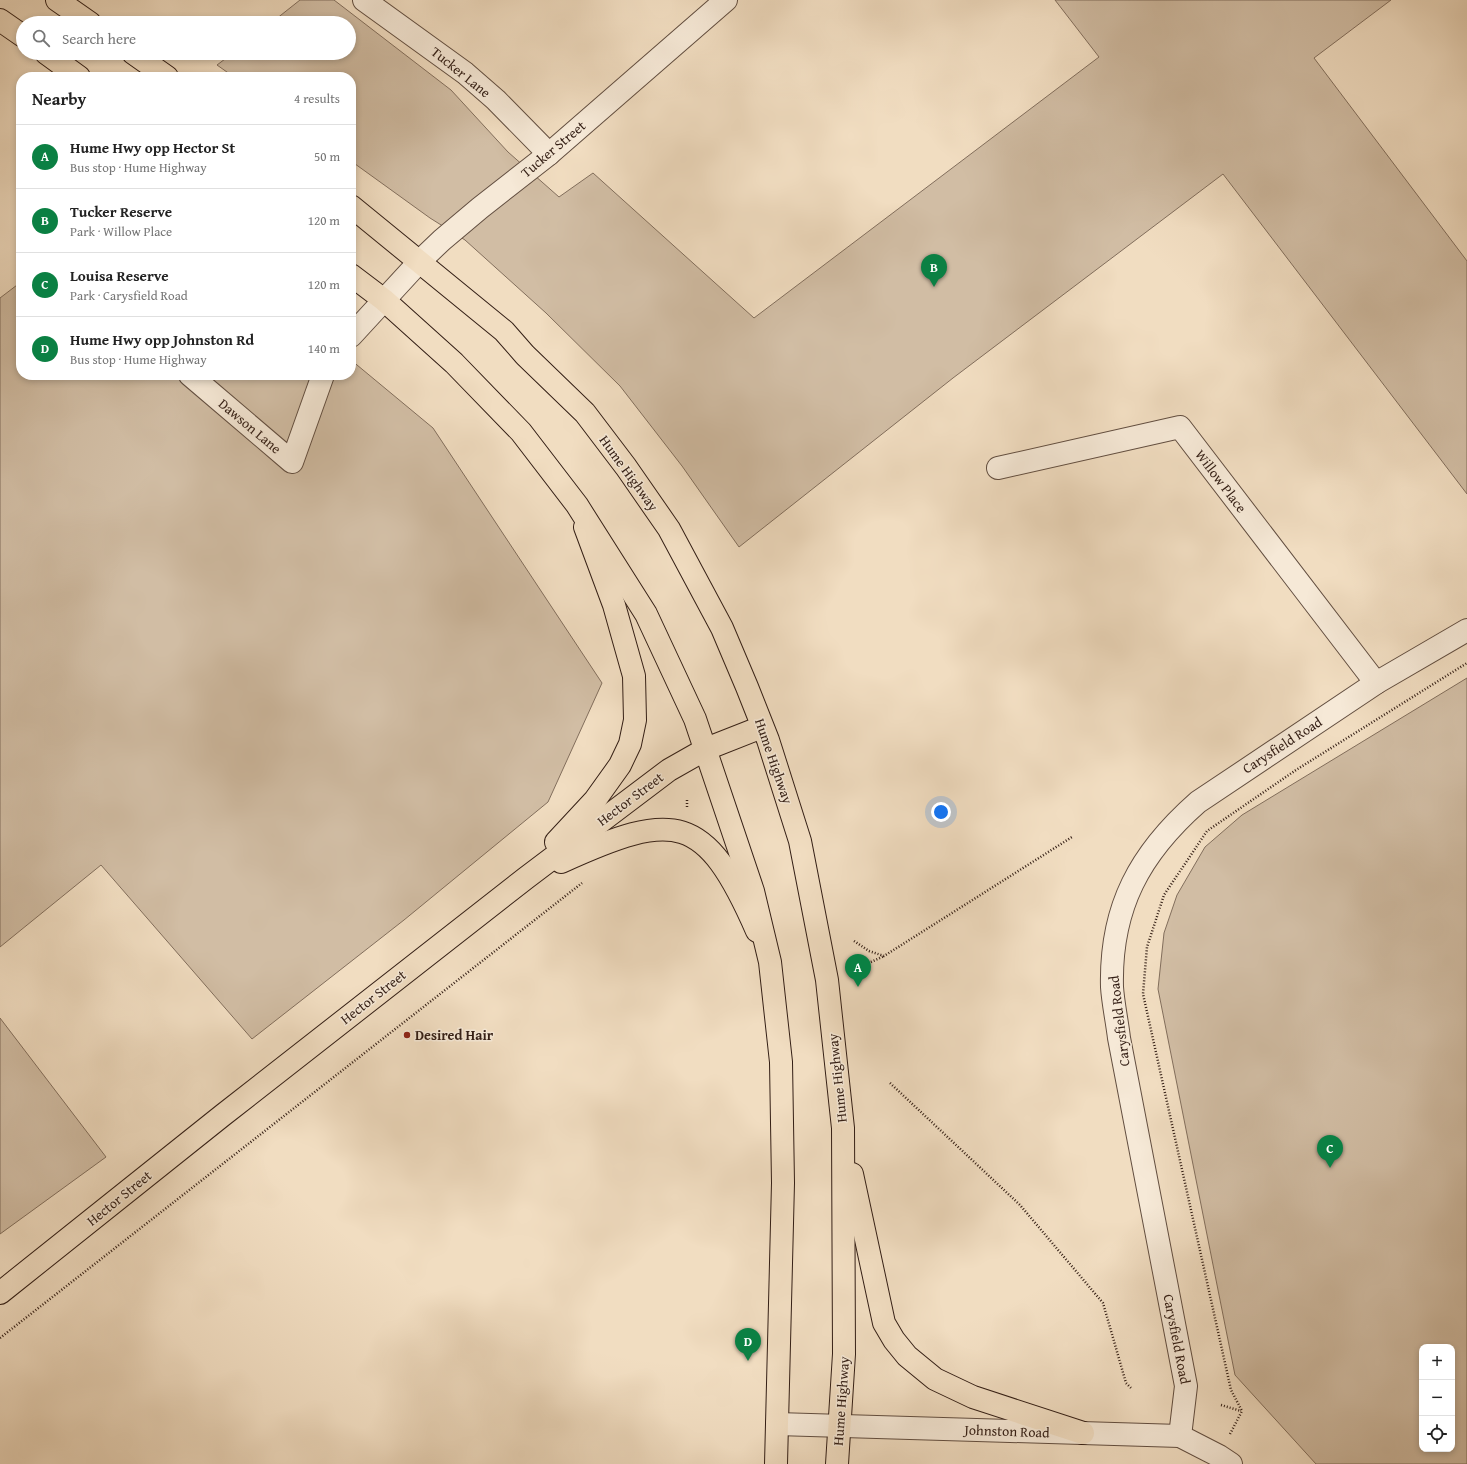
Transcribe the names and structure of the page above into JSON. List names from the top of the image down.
{
  "streets": {
    "main road": ["Hume Highway", "Hector Street"],
    "street": [
      "Tucker Lane",
      "Tucker Street",
      "Dawson Lane",
      "Willow Place",
      "Carysfield Road",
      "Johnston Road"
    ]
  },
  "crossings": [
    ["Tucker Lane", "Tucker Street"],
    ["Tucker Street", "Hume Highway"],
    ["Hume Highway", "Hector Street"],
    ["Hume Highway", "Johnston Road"],
    ["Willow Place", "Carysfield Road"],
    ["Carysfield Road", "Johnston Road"]
  ],
  "places": ["Desired Hair"],
  "page": {
    "search": "Search here",
    "heading": ["Nearby", "4 results"],
    "list": [
      {
        "mark": "A",
        "name": "Hume Hwy opp Hector St",
        "note": "Bus stop · Hume Highway",
        "value": "50 m"
      },
      {
        "mark": "B",
        "name": "Tucker Reserve",
        "note": "Park · Willow Place",
        "value": "120 m"
      },
      {
        "mark": "C",
        "name": "Louisa Reserve",
        "note": "Park · Carysfield Road",
        "value": "120 m"
      },
      {
        "mark": "D",
        "name": "Hume Hwy opp Johnston Rd",
        "note": "Bus stop · Hume Highway",
        "value": "140 m"
      }
    ],
    "pins": [
      "B",
      "A",
      "C",
      "D"
    ],
    "map_buttons": ["+", "−"]
  }
}
